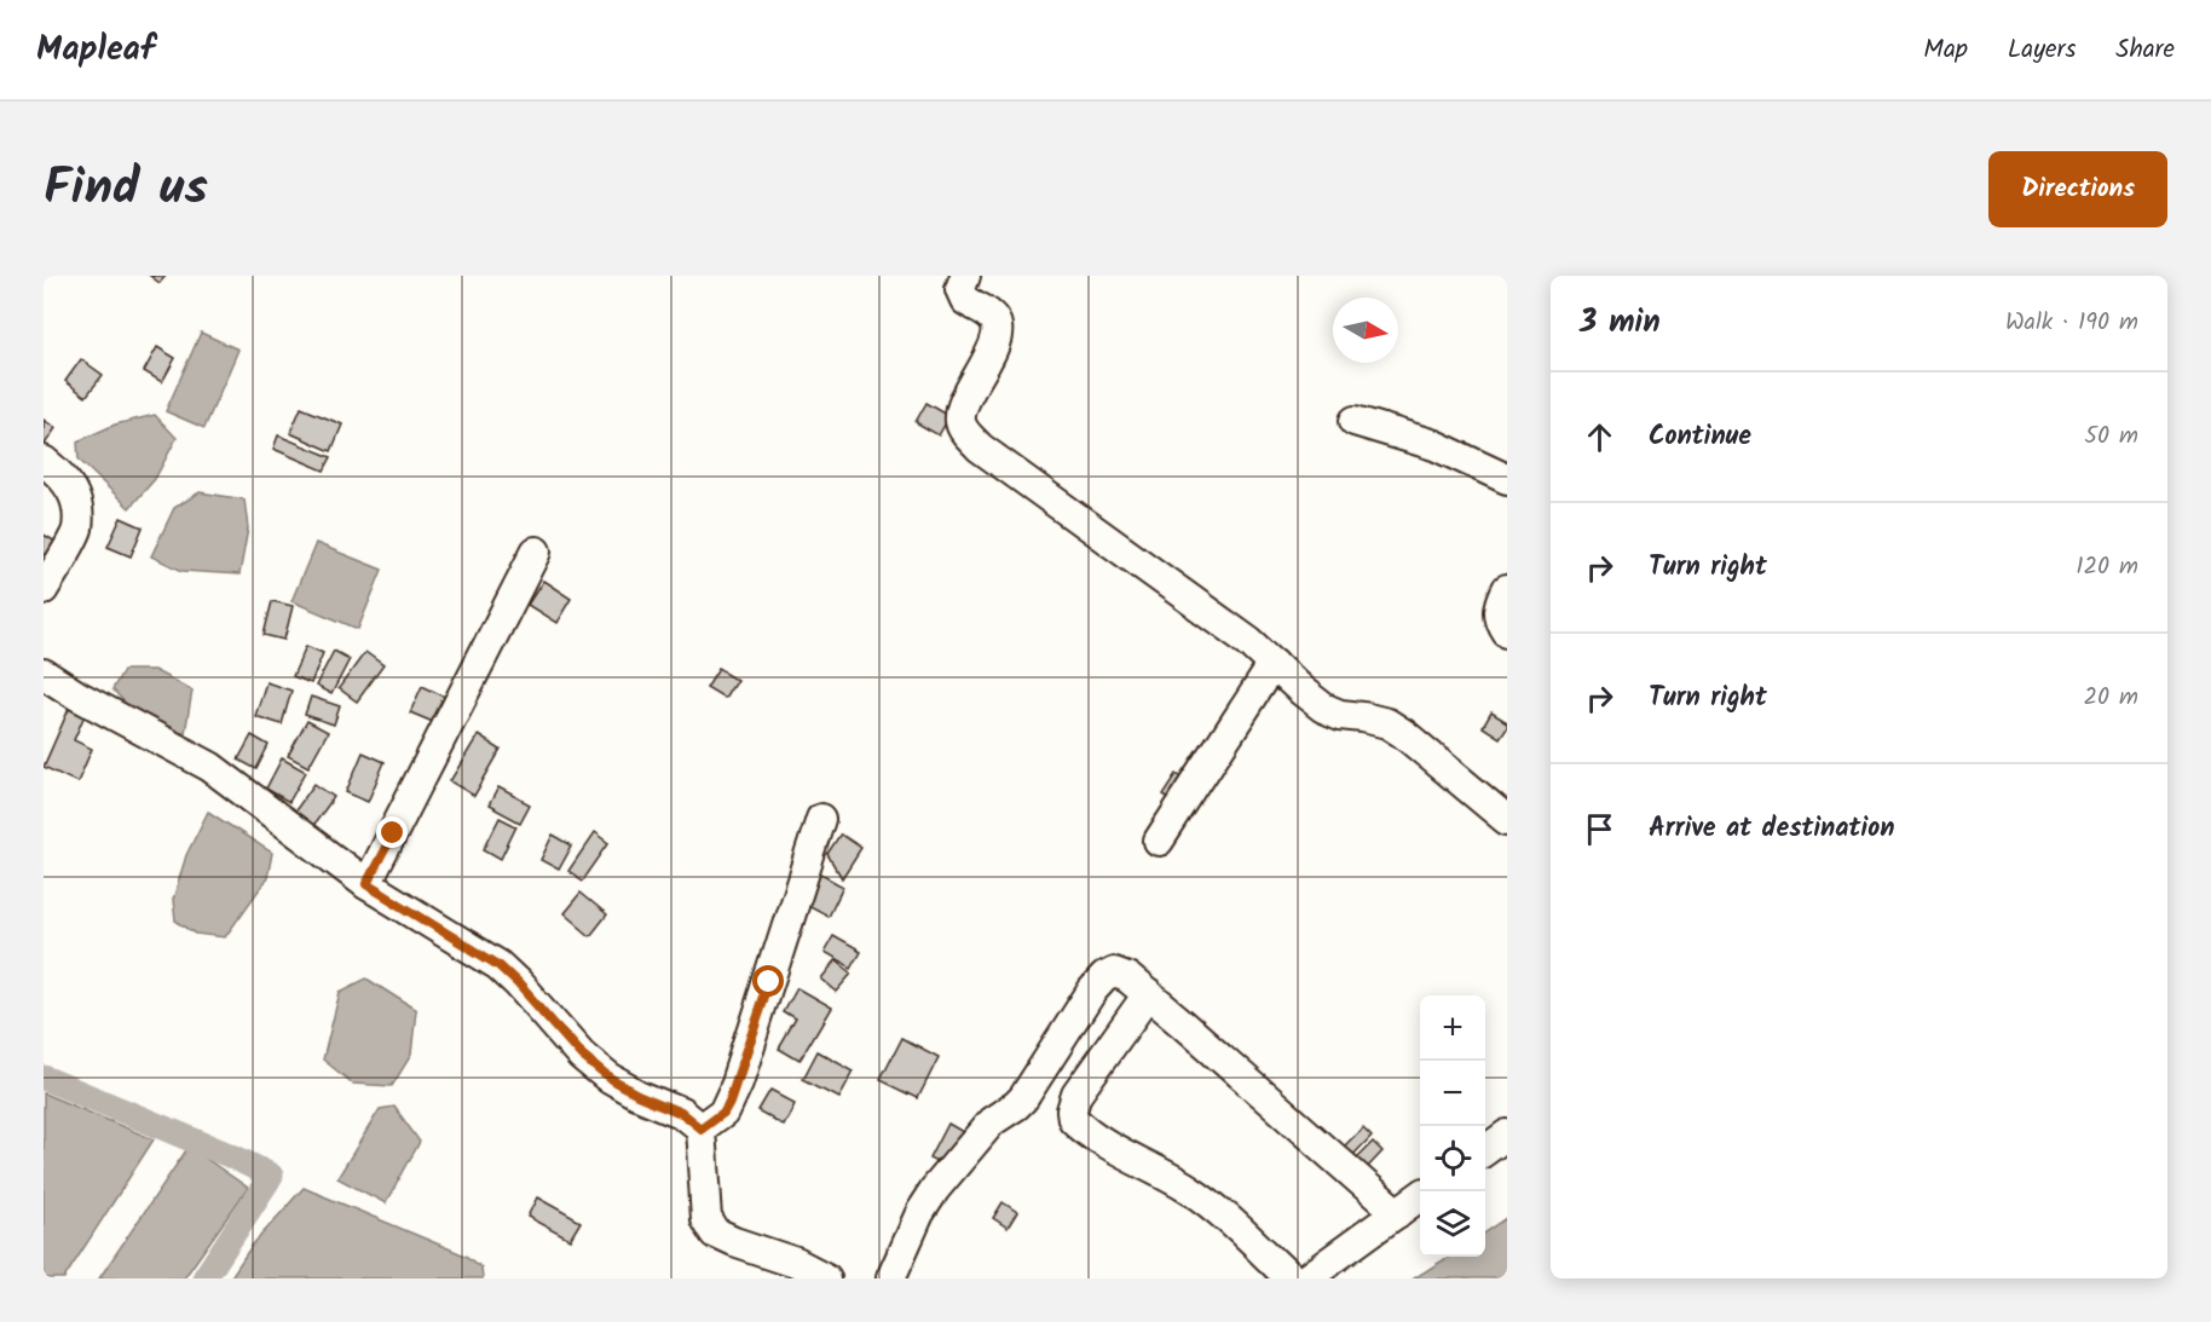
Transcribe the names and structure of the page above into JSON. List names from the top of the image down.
{
  "north": "right",
  "page": {
    "header": "Mapleaf",
    "nav": ["Map", "Layers", "Share"],
    "title": "Find us",
    "buttons": "Directions",
    "heading": ["3 min", "Walk · 190 m"],
    "list": [
      ["Continue", "50 m"],
      ["Turn right", "120 m"],
      ["Turn right", "20 m"],
      "Arrive at destination"
    ],
    "map_buttons": ["+", "−"]
  }
}
